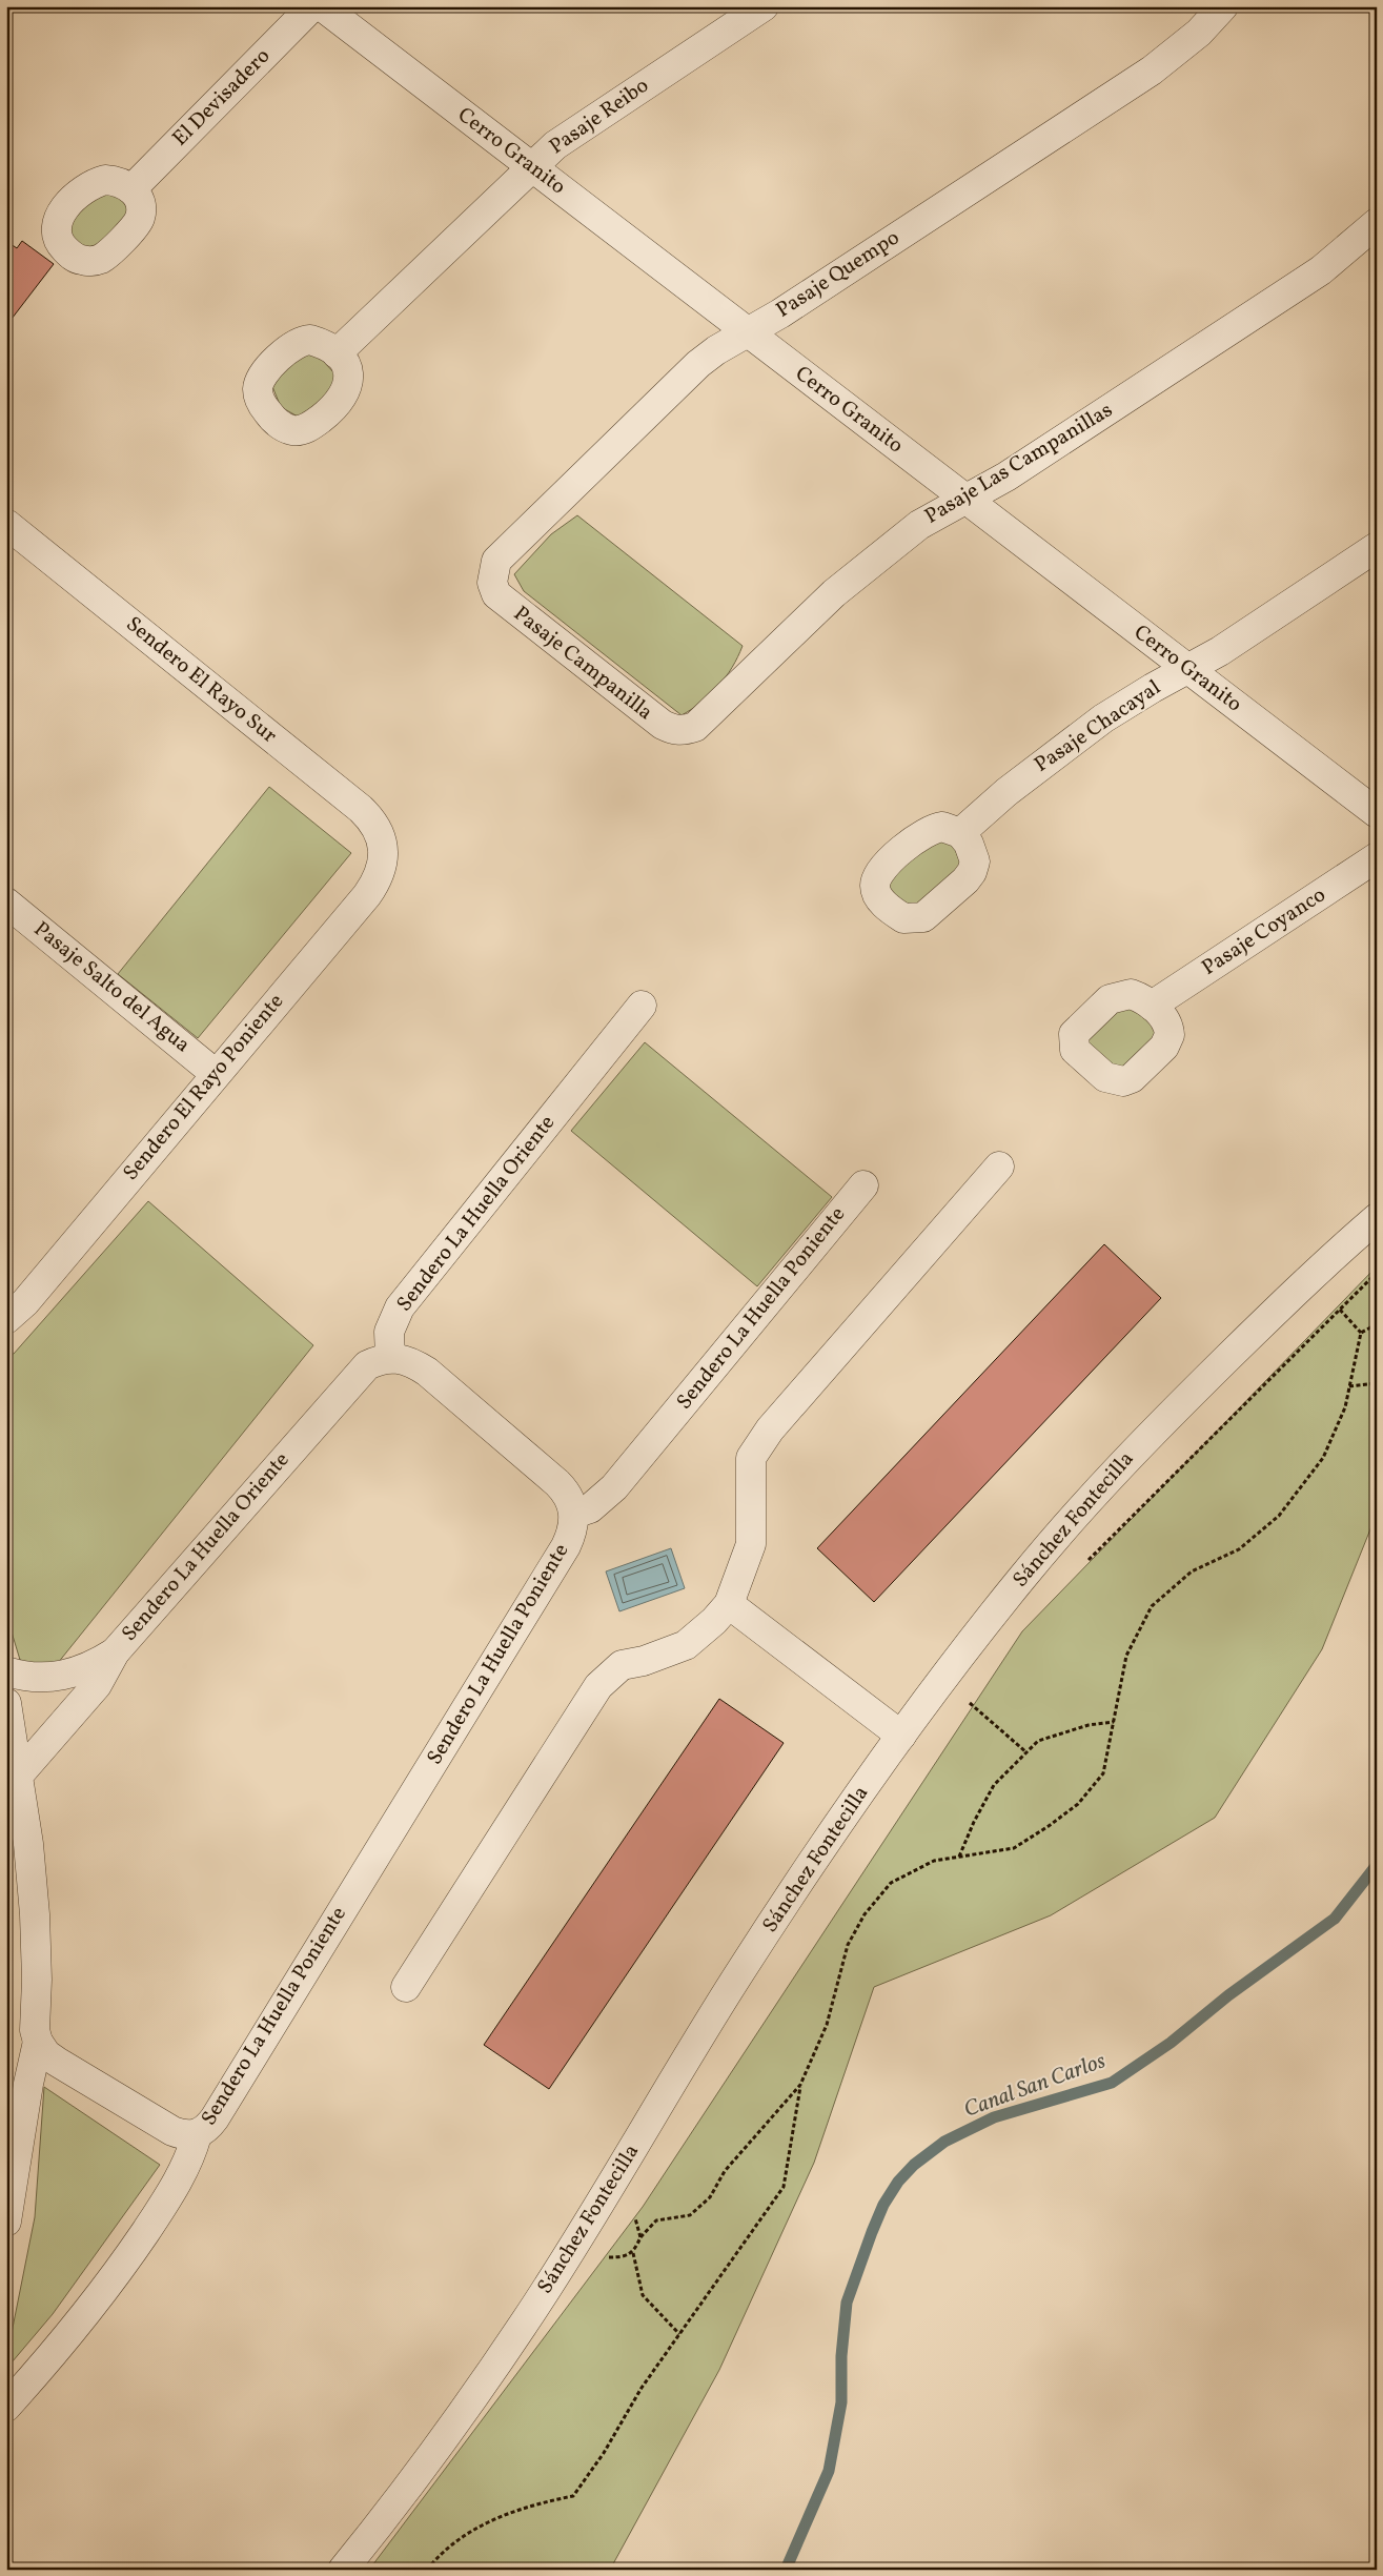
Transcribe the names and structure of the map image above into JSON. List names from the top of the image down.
{
  "streets": {
    "street": [
      "El Devisadero",
      "Pasaje Reibo",
      "Cerro Granito",
      "Pasaje Quempo",
      "Pasaje Las Campanillas",
      "Pasaje Campanilla",
      "Sendero El Rayo Sur",
      "Pasaje Chacayal",
      "Pasaje Coyanco",
      "Pasaje Salto del Agua",
      "Sendero El Rayo Poniente",
      "Sendero La Huella Oriente",
      "Sendero La Huella Poniente",
      "Sánchez Fontecilla"
    ]
  },
  "crossings": [
    ["Pasaje Reibo", "Cerro Granito"],
    ["Cerro Granito", "Pasaje Quempo"],
    ["Cerro Granito", "Pasaje Las Campanillas"],
    ["Cerro Granito", "Pasaje Chacayal"],
    ["Pasaje Quempo", "Pasaje Campanilla"],
    ["Pasaje Las Campanillas", "Pasaje Campanilla"],
    ["Sendero El Rayo Sur", "Sendero El Rayo Poniente"],
    ["Pasaje Salto del Agua", "Sendero El Rayo Poniente"]
  ],
  "water": ["Canal San Carlos"]
}
